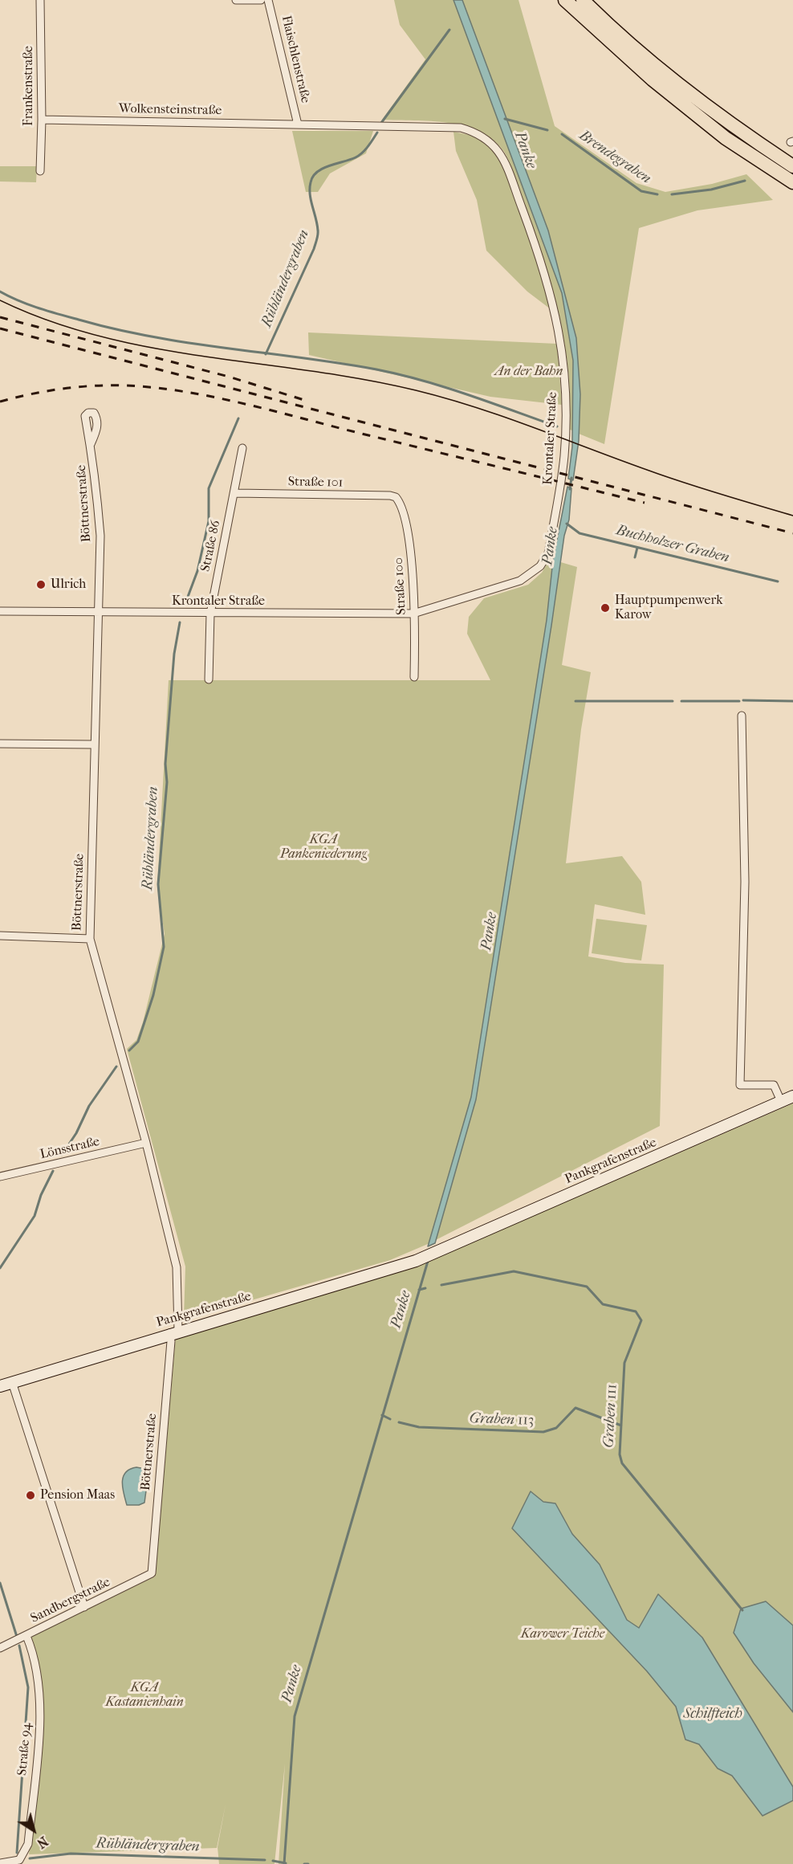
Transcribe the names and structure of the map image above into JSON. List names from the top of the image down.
{
  "streets": {
    "main road": ["Pankgrafenstraße"],
    "street": [
      "Flaischlenstraße",
      "Frankenstraße",
      "Wolkensteinstraße",
      "Krontaler Straße",
      "Straße 101",
      "Böttnerstraße",
      "Straße 86",
      "Straße 100",
      "Lönsstraße",
      "Sandbergstraße",
      "Straße 94"
    ]
  },
  "crossings": [
    ["Flaischlenstraße", "Wolkensteinstraße"],
    ["Flaischlenstraße", "Krontaler Straße"],
    ["Frankenstraße", "Wolkensteinstraße"],
    ["Wolkensteinstraße", "Krontaler Straße"],
    ["Krontaler Straße", "Böttnerstraße"],
    ["Krontaler Straße", "Straße 86"],
    ["Krontaler Straße", "Straße 100"],
    ["Straße 101", "Straße 86"],
    ["Straße 101", "Straße 100"],
    ["Böttnerstraße", "Lönsstraße"],
    ["Böttnerstraße", "Pankgrafenstraße"],
    ["Böttnerstraße", "Sandbergstraße"],
    ["Sandbergstraße", "Straße 94"]
  ],
  "water": [
    "Panke",
    "Brendegraben",
    "Rübländergraben",
    "Buchholzer Graben",
    "Graben 111",
    "Graben 113",
    "Schilfteich"
  ],
  "parks": [
    "An der Bahn",
    "KGA Pankeniederung",
    "Karower Teiche",
    "KGA Kastanienhain"
  ],
  "places": ["Ulrich", "Hauptpumpenwerk Karow", "Pension Maas"],
  "north": "bottom right"
}
